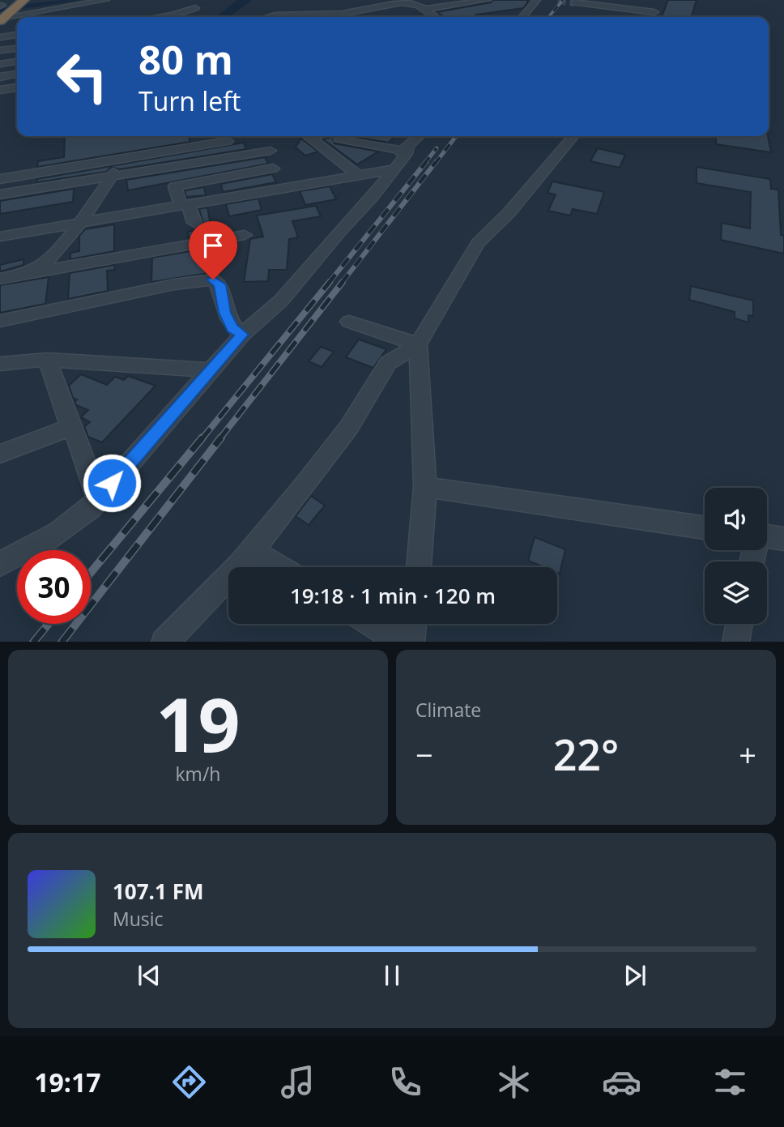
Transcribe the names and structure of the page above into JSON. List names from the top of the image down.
{
  "page": {
    "turn": ["80 m", "Turn left"],
    "limit": "30",
    "trip": "19:18 · 1 min · 120 m",
    "tile": [
      ["19", "km/h"],
      "Climate"
    ],
    "heat": ["−", "22°", "+"],
    "song": ["107.1 FM", "Music"],
    "tabs": "19:17"
  }
}
